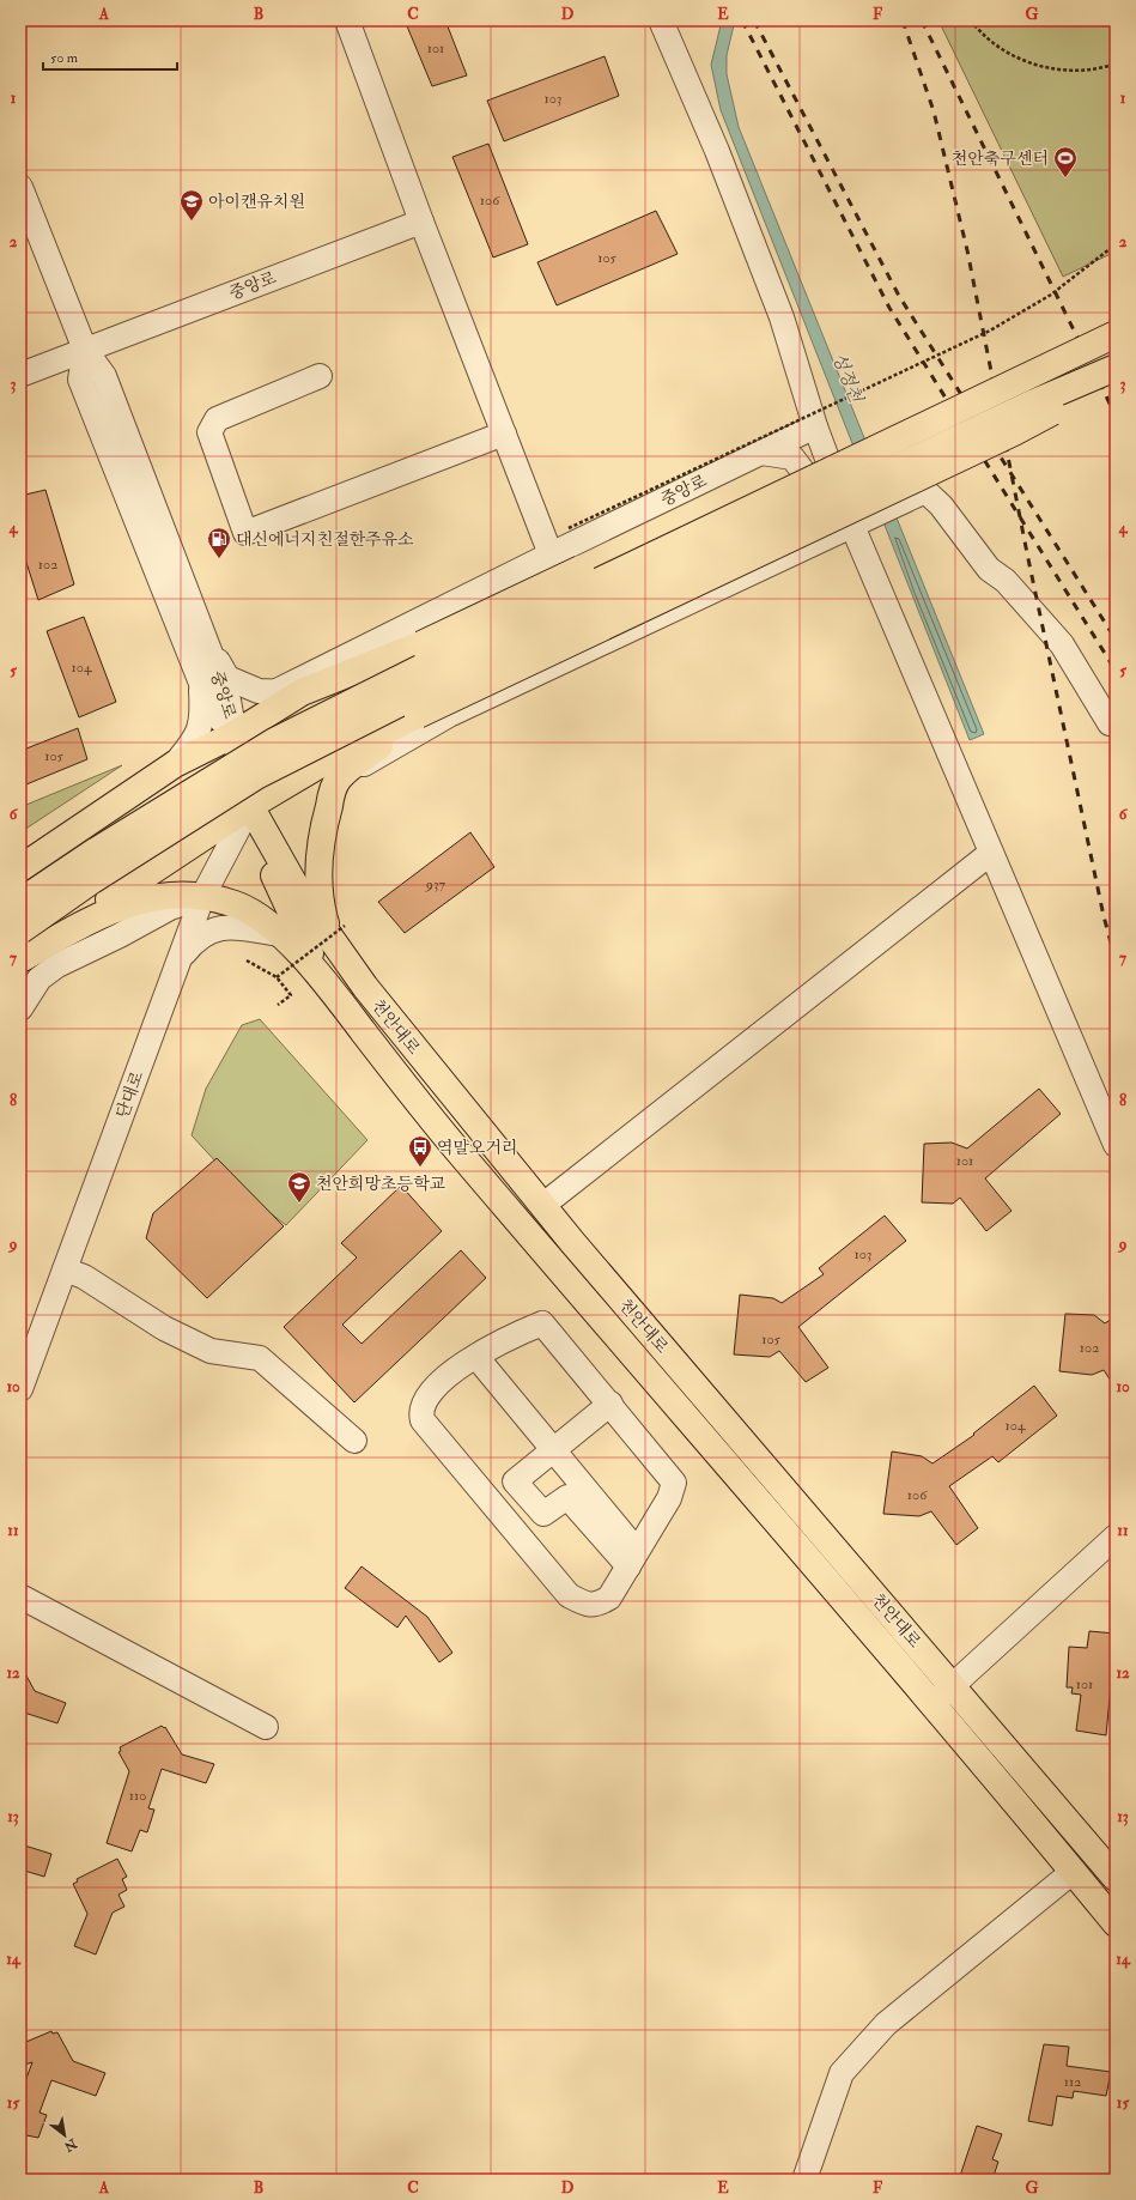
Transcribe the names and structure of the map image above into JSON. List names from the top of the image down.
{
  "streets": {
    "main road": ["천안대로"],
    "street": ["중앙로", "단대로"]
  },
  "crossings": [
    ["중앙로", "천안대로"],
    ["천안대로", "단대로"]
  ],
  "water": ["성정천"],
  "places": {
    "sports": ["천안축구센터"],
    "school or university": ["아이캔유치원", "천안희망초등학교"],
    "fuel station": ["대신에너지친절한주유소"],
    "bus stop": ["역말오거리"]
  },
  "house_numbers": [
    "101",
    "103",
    "106",
    "105",
    "102",
    "104",
    "105",
    "937",
    "101",
    "103",
    "105",
    "102",
    "104",
    "106",
    "101",
    "110",
    "112"
  ],
  "scale_bar": "50 m",
  "north": "bottom right",
  "grid": {
    "columns": [
      "A",
      "B",
      "C",
      "D",
      "E",
      "F",
      "G"
    ],
    "rows": [
      "1",
      "2",
      "3",
      "4",
      "5",
      "6",
      "7",
      "8",
      "9",
      "10",
      "11",
      "12",
      "13",
      "14",
      "15"
    ]
  }
}
